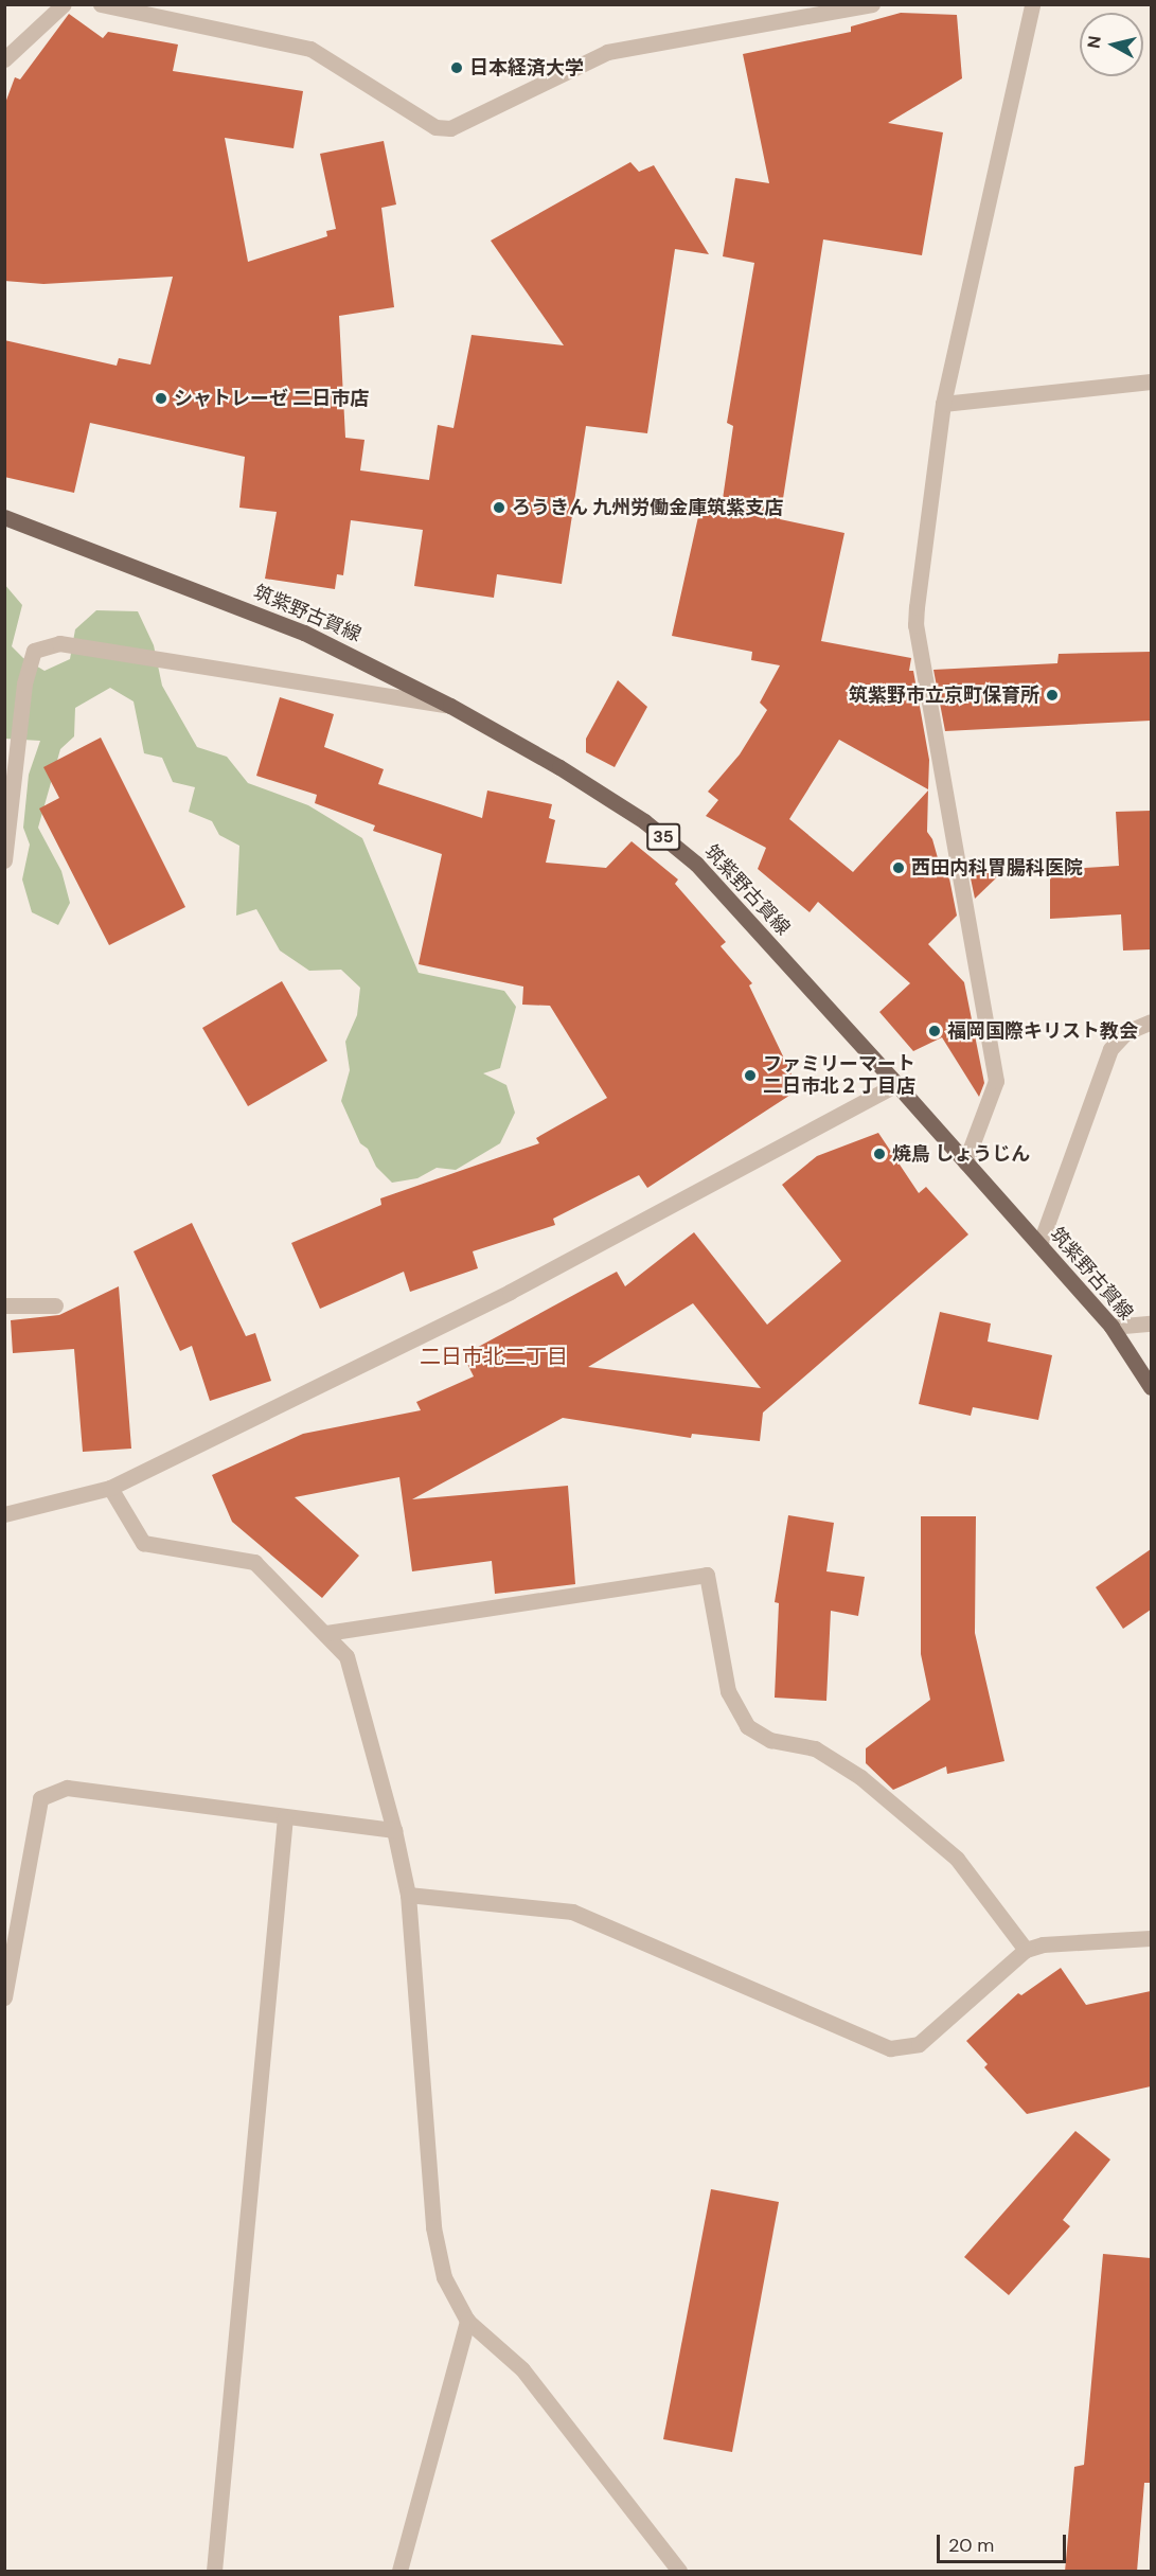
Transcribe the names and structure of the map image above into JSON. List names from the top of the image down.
{
  "streets": {
    "main road": ["筑紫野古賀線", "35"]
  },
  "districts": ["二日市北二丁目"],
  "places": [
    "日本経済大学",
    "シャトレーゼ 二日市店",
    "ろうきん 九州労働金庫筑紫支店",
    "筑紫野市立京町保育所",
    "西田内科胃腸科医院",
    "福岡国際キリスト教会",
    "ファミリーマート 二日市北２丁目店",
    "焼鳥 しょうじん"
  ],
  "scale_bar": "20 m",
  "north": "left"
}
